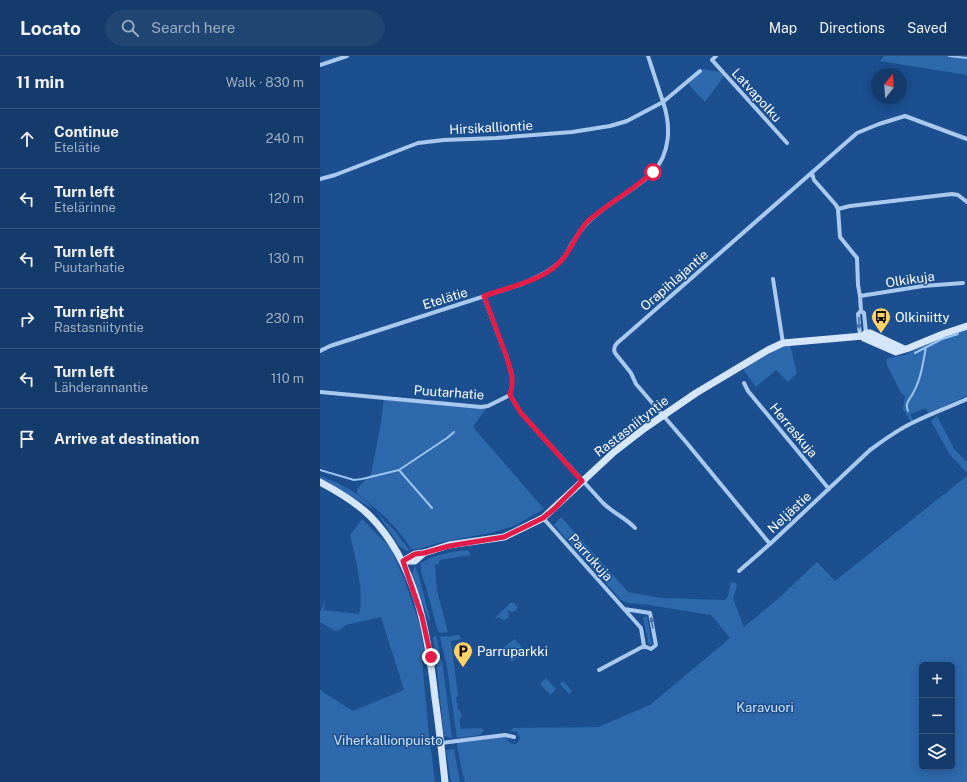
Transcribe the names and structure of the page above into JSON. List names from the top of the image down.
{
  "streets": {
    "street": [
      "Latvapolku",
      "Hirsikalliontie",
      "Olkikuja",
      "Orapihlajantie",
      "Etelätie",
      "Puutarhatie",
      "Rastasniityntie",
      "Herraskuja",
      "Neljästie",
      "Parrukuja"
    ]
  },
  "crossings": [
    ["Hirsikalliontie", "Etelätie"],
    ["Orapihlajantie", "Rastasniityntie"],
    ["Orapihlajantie", "Neljästie"],
    ["Rastasniityntie", "Neljästie"],
    ["Rastasniityntie", "Parrukuja"],
    ["Herraskuja", "Neljästie"]
  ],
  "parks": ["Karavuori", "Viherkallionpuisto"],
  "places": {
    "bus stop": ["Olkiniitty"],
    "parking": ["Parruparkki"]
  },
  "north": "top",
  "page": {
    "header": "Locato",
    "search": "Search here",
    "nav": ["Map", "Directions", "Saved"],
    "heading": ["11 min", "Walk · 830 m"],
    "list": [
      ["Continue", "Etelätie", "240 m"],
      ["Turn left", "Etelärinne", "120 m"],
      ["Turn left", "Puutarhatie", "130 m"],
      ["Turn right", "Rastasniityntie", "230 m"],
      ["Turn left", "Lähderannantie", "110 m"],
      "Arrive at destination"
    ],
    "map_buttons": ["+", "−"]
  }
}
